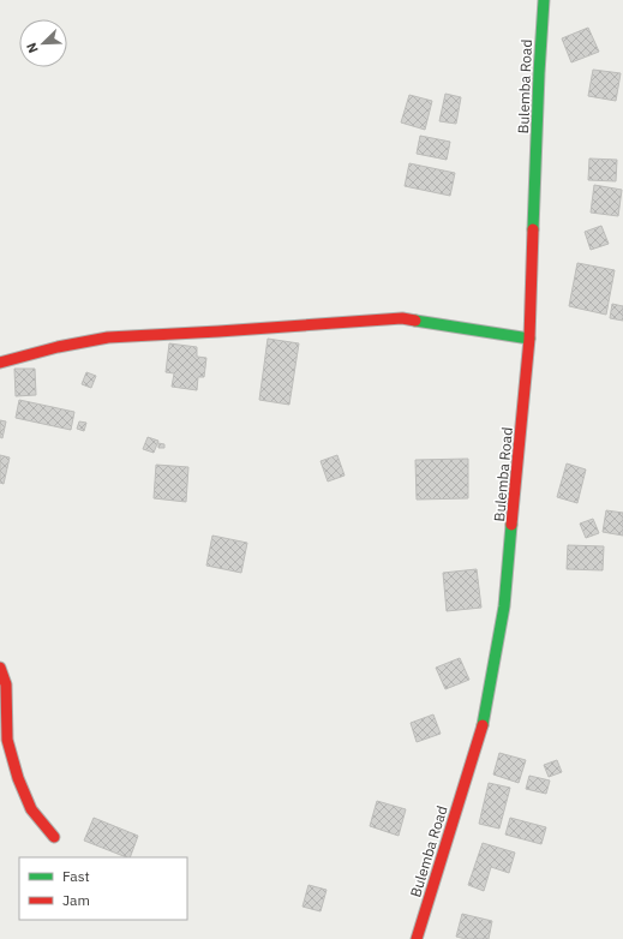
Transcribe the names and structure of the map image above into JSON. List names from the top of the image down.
{
  "streets": {
    "main road": ["Bulemba Road"]
  },
  "legend": ["Fast", "Jam"],
  "north": "bottom left"
}
